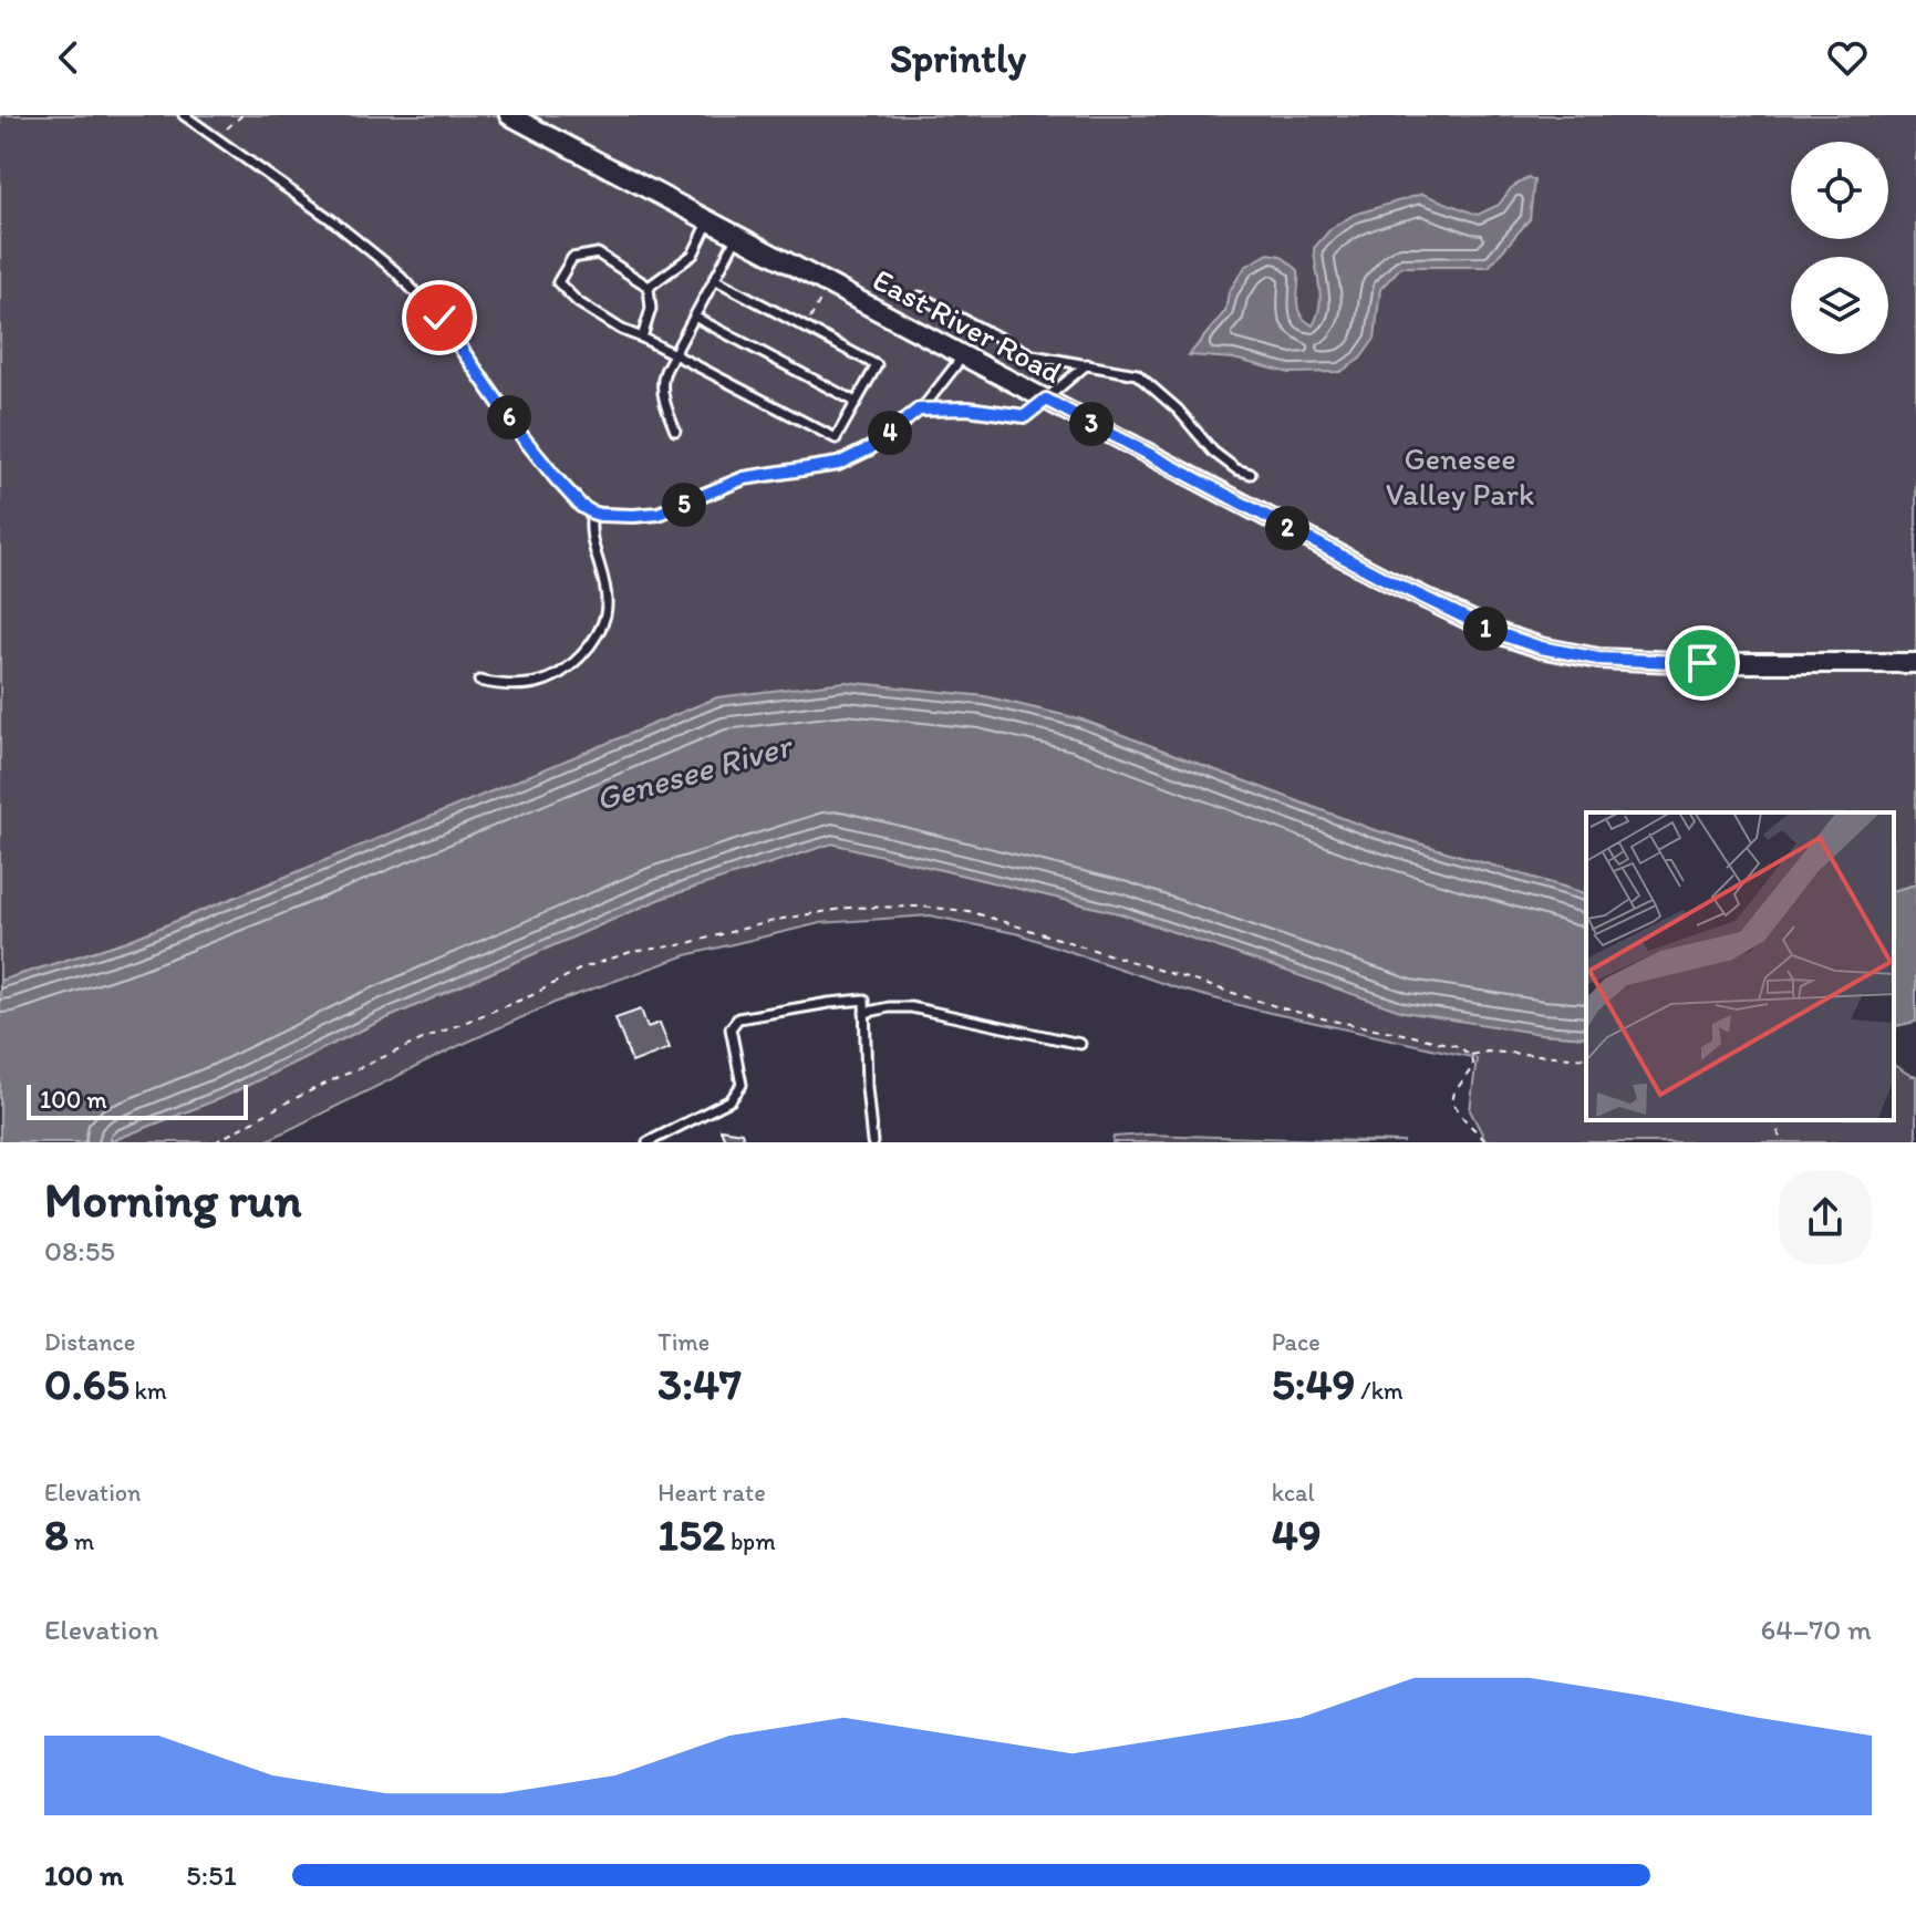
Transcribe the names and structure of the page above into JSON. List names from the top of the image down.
{
  "streets": {
    "street": ["East River Road"]
  },
  "water": ["Genesee River"],
  "parks": ["Genesee Valley Park"],
  "scale_bar": "100 m",
  "page": {
    "header": "Sprintly",
    "pins": [
      "6",
      "3",
      "4",
      "5",
      "2",
      "1"
    ],
    "scale": "100 m",
    "heading": ["Morning run", "08:55"],
    "stats": [
      ["Distance", "0.65 km"],
      ["Time", "3:47"],
      ["Pace", "5:49 /km"],
      ["Elevation", "8 m"],
      ["Heart rate", "152 bpm"],
      ["kcal", "49"]
    ],
    "chart": ["Elevation", "64–70 m"],
    "list": [
      {
        "name": "100 m",
        "note": "5:51"
      }
    ]
  }
}
